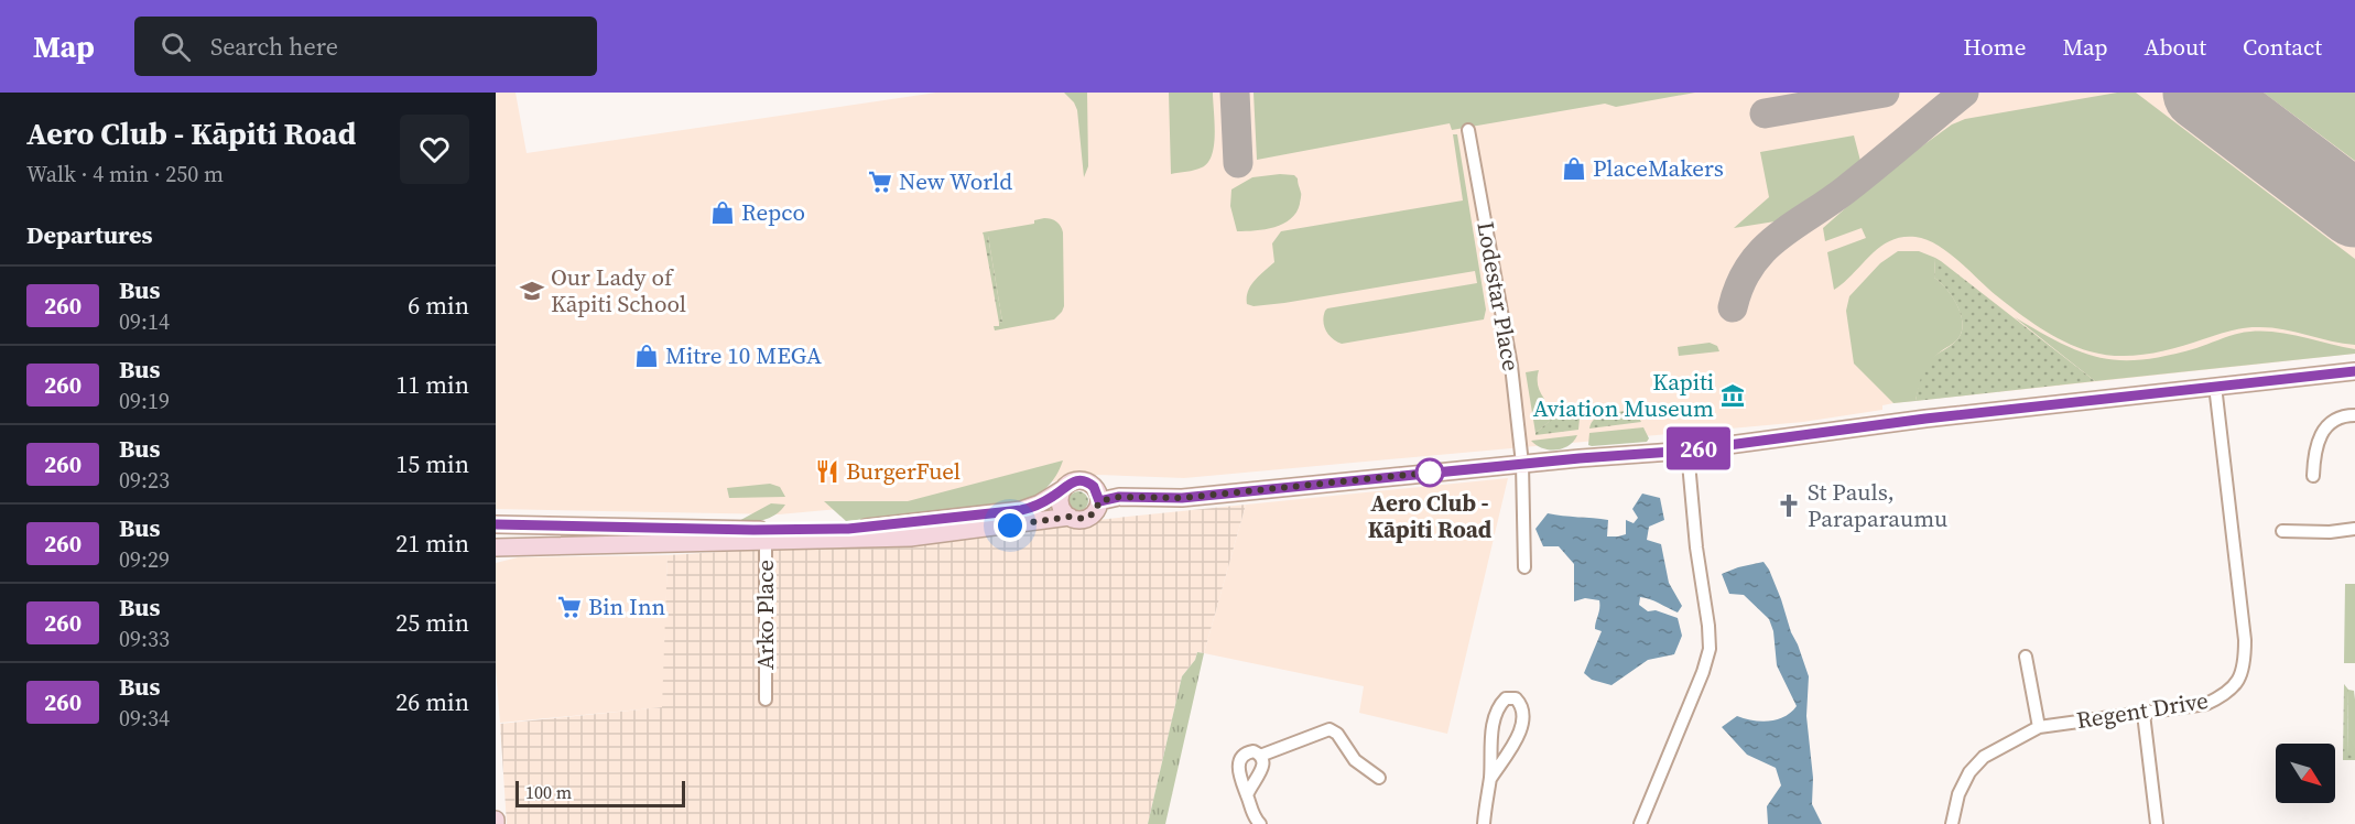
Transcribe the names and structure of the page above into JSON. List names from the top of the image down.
{
  "streets": {
    "street": ["Lodestar Place", "Arko Place", "Regent Drive"]
  },
  "places": {
    "shop": ["PlaceMakers", "Repco", "Mitre 10 MEGA"],
    "supermarket": ["New World", "Bin Inn"],
    "school or university": ["Our Lady of Kāpiti School"],
    "museum": ["Kapiti Aviation Museum"],
    "restaurant": ["BurgerFuel"],
    "other": ["Aero Club - Kāpiti Road"],
    "church": ["St Pauls, Paraparaumu"]
  },
  "lines": ["bus line 260"],
  "scale_bar": "100 m",
  "north": "bottom right",
  "page": {
    "header": "Map",
    "search": "Search here",
    "nav": [
      "Home",
      "Map",
      "About",
      "Contact"
    ],
    "heading": [
      ["Aero Club - Kāpiti Road", "Walk · 4 min · 250 m"],
      "Departures"
    ],
    "on_map": "260",
    "list": [
      {
        "mark": "260",
        "name": "Bus",
        "note": "09:14",
        "value": "6 min"
      },
      {
        "mark": "260",
        "name": "Bus",
        "note": "09:19",
        "value": "11 min"
      },
      {
        "mark": "260",
        "name": "Bus",
        "note": "09:23",
        "value": "15 min"
      },
      {
        "mark": "260",
        "name": "Bus",
        "note": "09:29",
        "value": "21 min"
      },
      {
        "mark": "260",
        "name": "Bus",
        "note": "09:33",
        "value": "25 min"
      },
      {
        "mark": "260",
        "name": "Bus",
        "note": "09:34",
        "value": "26 min"
      }
    ],
    "scale": "100 m"
  }
}
